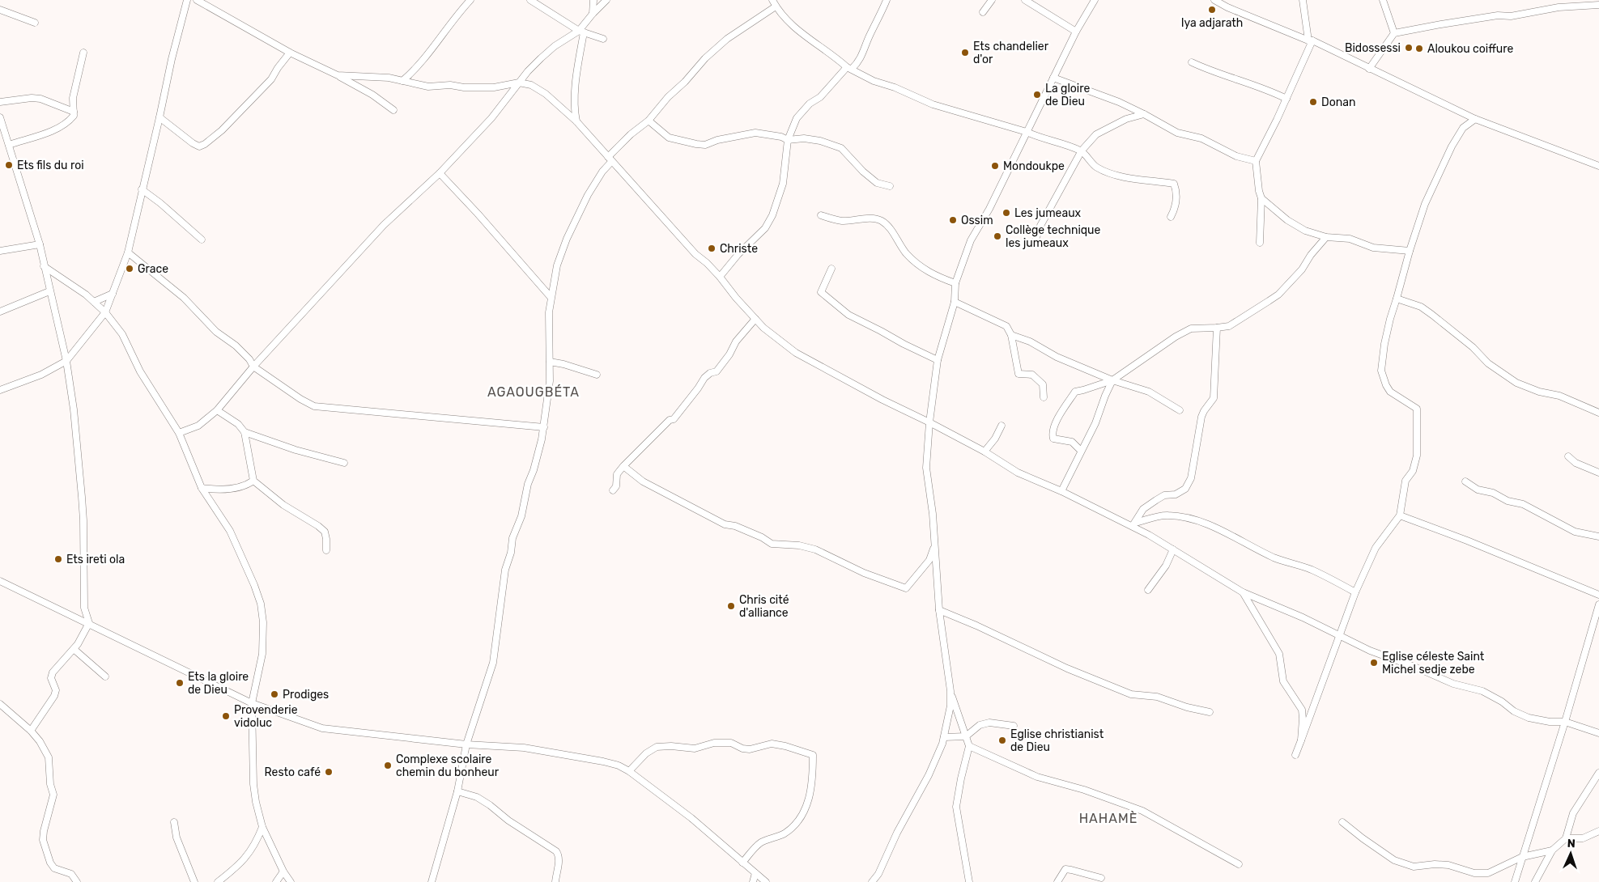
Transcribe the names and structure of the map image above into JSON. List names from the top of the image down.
{
  "districts": ["AGAOUGBÉTA", "HAHAMÈ"],
  "places": [
    "Iya adjarath",
    "Bidossessi",
    "Aloukou coiffure",
    "Ets chandelier d'or",
    "La gloire de Dieu",
    "Donan",
    "Ets fils du roi",
    "Mondoukpe",
    "Les jumeaux",
    "Ossim",
    "Collège technique les jumeaux",
    "Christe",
    "Grace",
    "Ets ireti ola",
    "Chris cité d'alliance",
    "Eglise céleste Saint Michel sedje zebe",
    "Ets la gloire de Dieu",
    "Prodiges",
    "Provenderie vidoluc",
    "Eglise christianist de Dieu",
    "Complexe scolaire chemin du bonheur",
    "Resto café"
  ],
  "north": "top"
}
